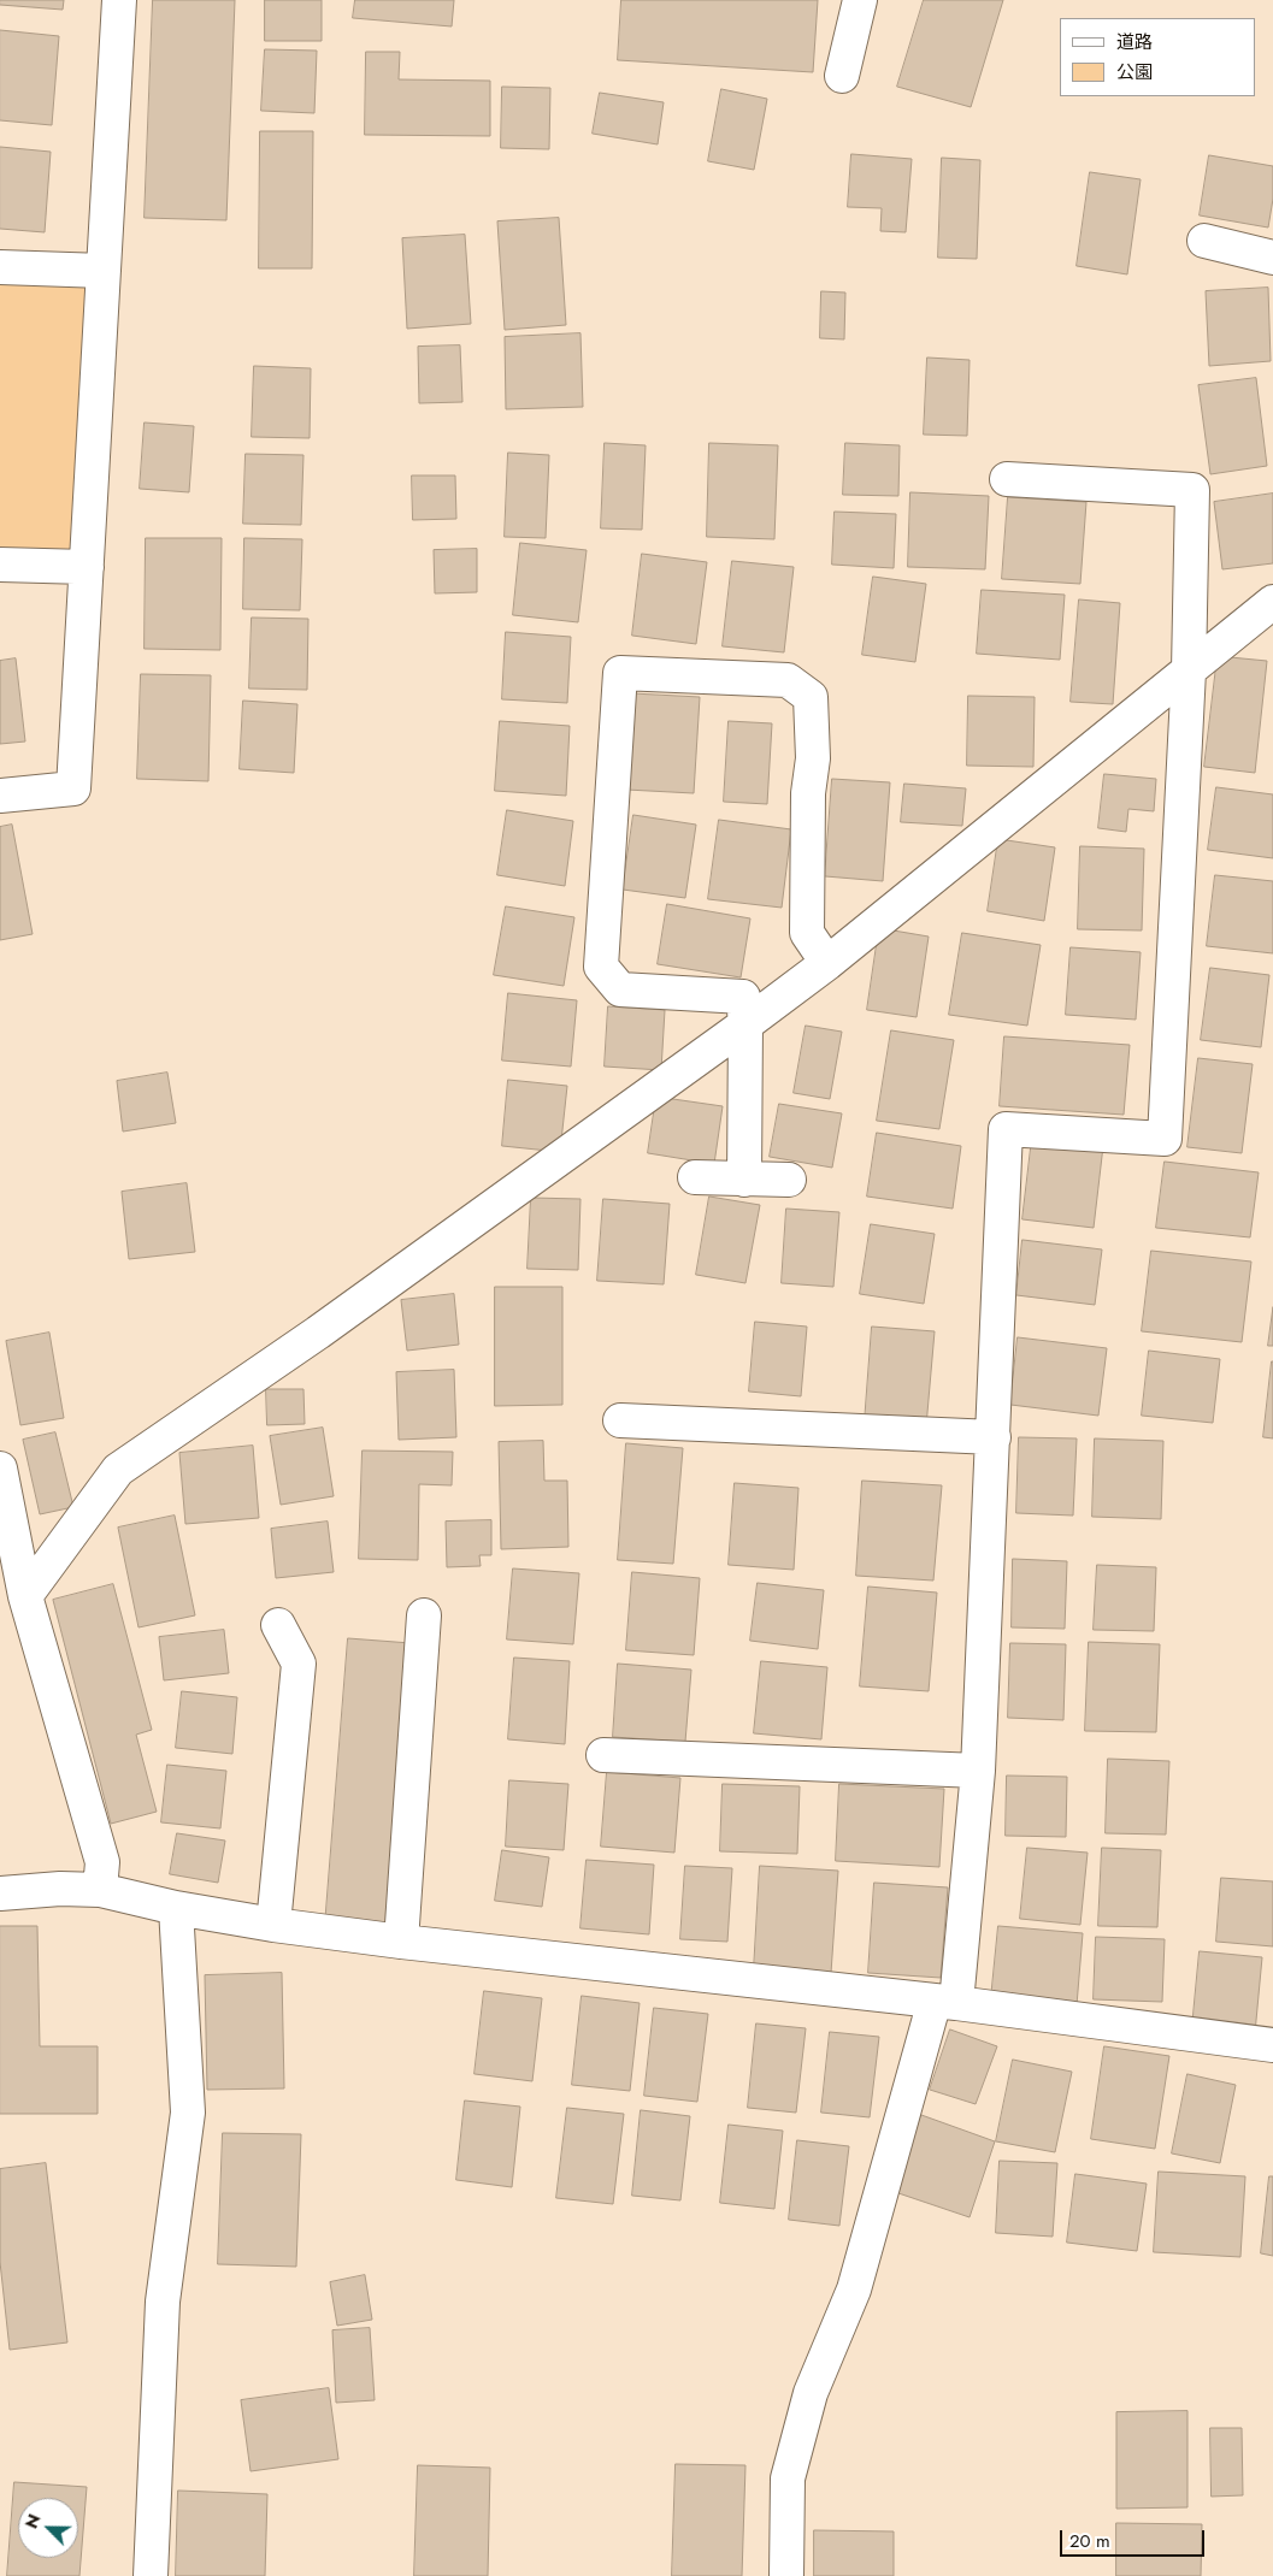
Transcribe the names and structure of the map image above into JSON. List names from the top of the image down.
{
  "legend": ["道路", "公園"],
  "scale_bar": "20 m",
  "north": "top left"
}
